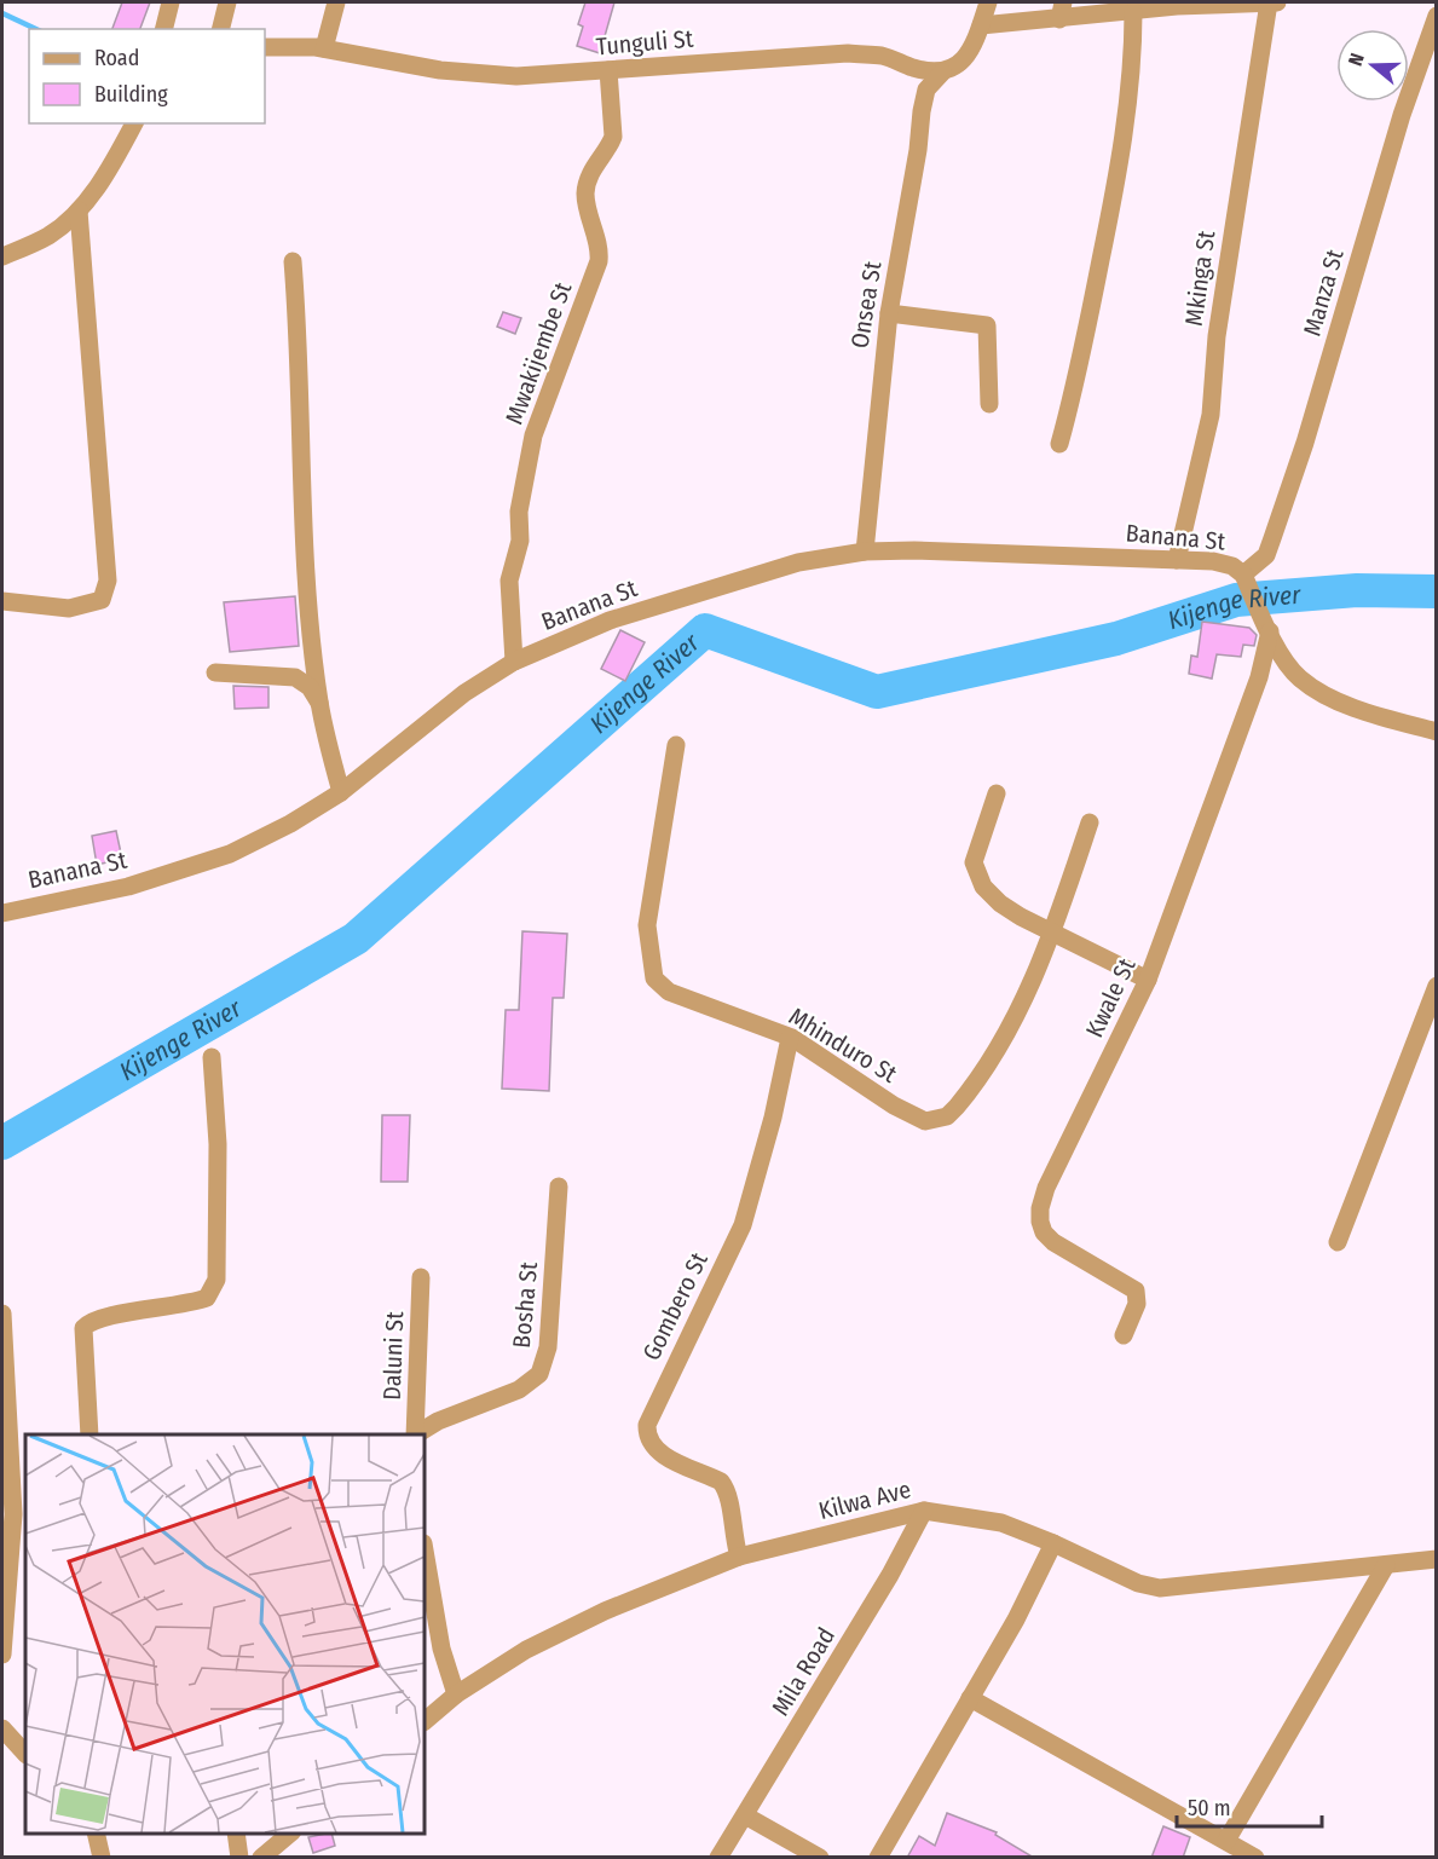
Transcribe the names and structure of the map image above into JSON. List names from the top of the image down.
{
  "streets": {
    "street": [
      "Tunguli St",
      "Mkinga St",
      "Manza St",
      "Onsea St",
      "Mwakijembe St",
      "Banana St",
      "Kwale St",
      "Mhinduro St",
      "Bosha St",
      "Gombero St",
      "Daluni St",
      "Kilwa Ave",
      "Mila Road"
    ]
  },
  "crossings": [
    ["Tunguli St", "Onsea St"],
    ["Tunguli St", "Mwakijembe St"],
    ["Mkinga St", "Banana St"],
    ["Manza St", "Banana St"],
    ["Onsea St", "Banana St"],
    ["Mwakijembe St", "Banana St"],
    ["Mhinduro St", "Gombero St"],
    ["Gombero St", "Kilwa Ave"],
    ["Kilwa Ave", "Mila Road"]
  ],
  "water": ["Kijenge River"],
  "legend": ["Road", "Building"],
  "scale_bar": "50 m",
  "north": "left"
}
